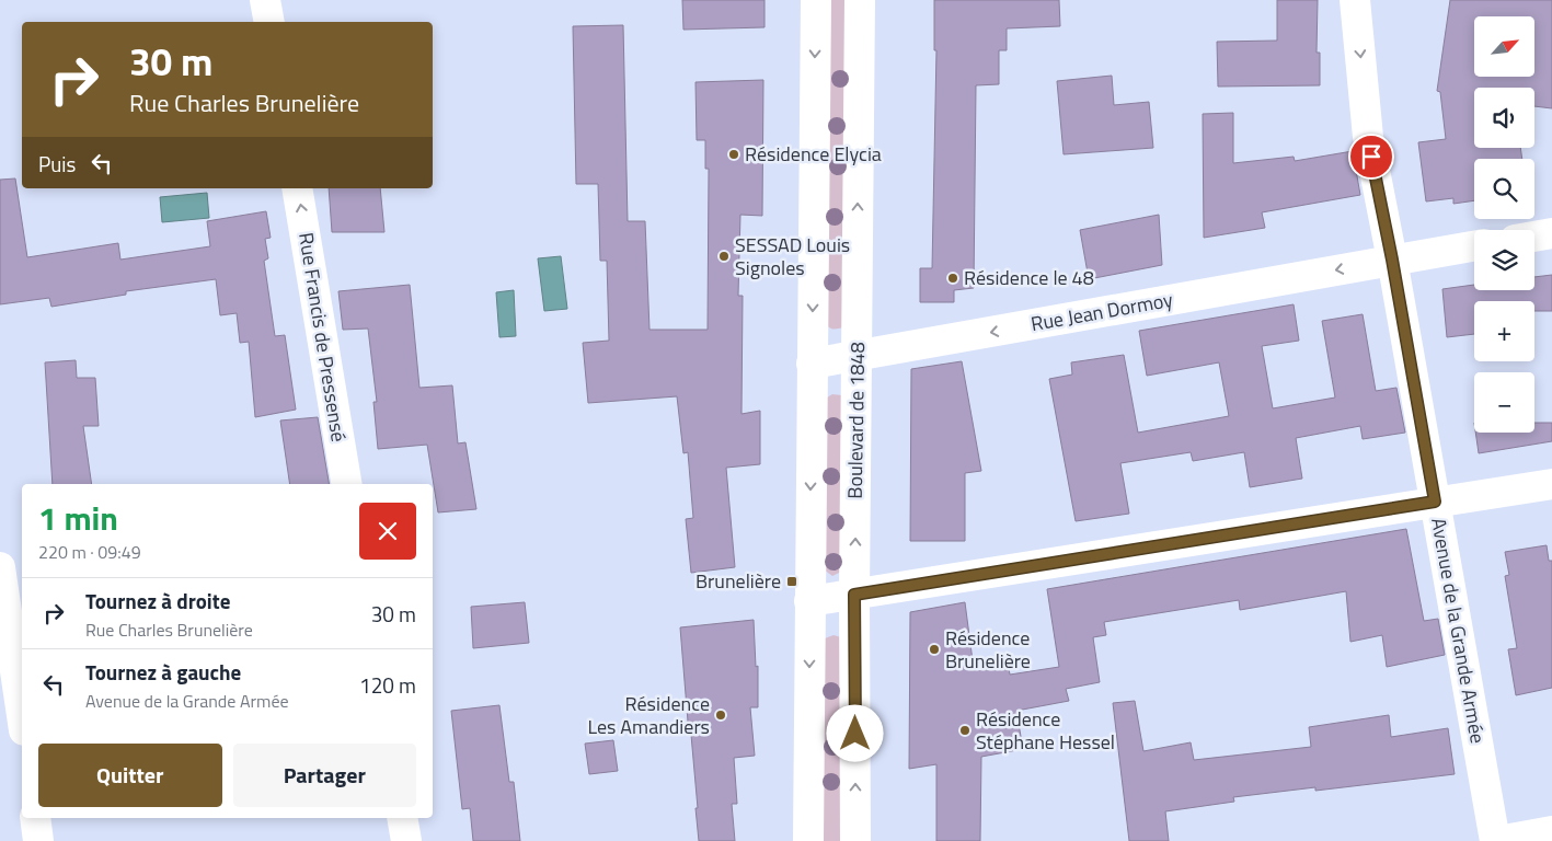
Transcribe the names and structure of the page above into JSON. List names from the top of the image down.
{
  "streets": {
    "street": [
      "Rue Jean Dormoy",
      "Rue Francis de Pressensé",
      "Boulevard de 1848",
      "Avenue de la Grande Armée"
    ]
  },
  "crossings": [
    ["Rue Jean Dormoy", "Boulevard de 1848"],
    ["Rue Jean Dormoy", "Avenue de la Grande Armée"]
  ],
  "one_way": ["Rue Francis de Pressensé"],
  "places": {
    "other": [
      "Résidence Elycia",
      "SESSAD Louis Signoles",
      "Résidence le 48",
      "Résidence Brunelière",
      "Résidence Les Amandiers",
      "Résidence Stéphane Hessel"
    ],
    "transit": ["Brunelière"]
  },
  "north": "top right",
  "page": {
    "map_buttons": ["+", "−"],
    "turn": ["30 m", "Rue Charles Brunelière"],
    "then": "Puis",
    "heading": ["1 min", "220 m · 09:49"],
    "list": [
      {
        "name": "Tournez à droite",
        "note": "Rue Charles Brunelière",
        "value": "30 m"
      },
      {
        "name": "Tournez à gauche",
        "note": "Avenue de la Grande Armée",
        "value": "120 m"
      }
    ],
    "buttons": ["Quitter", "Partager"]
  }
}
